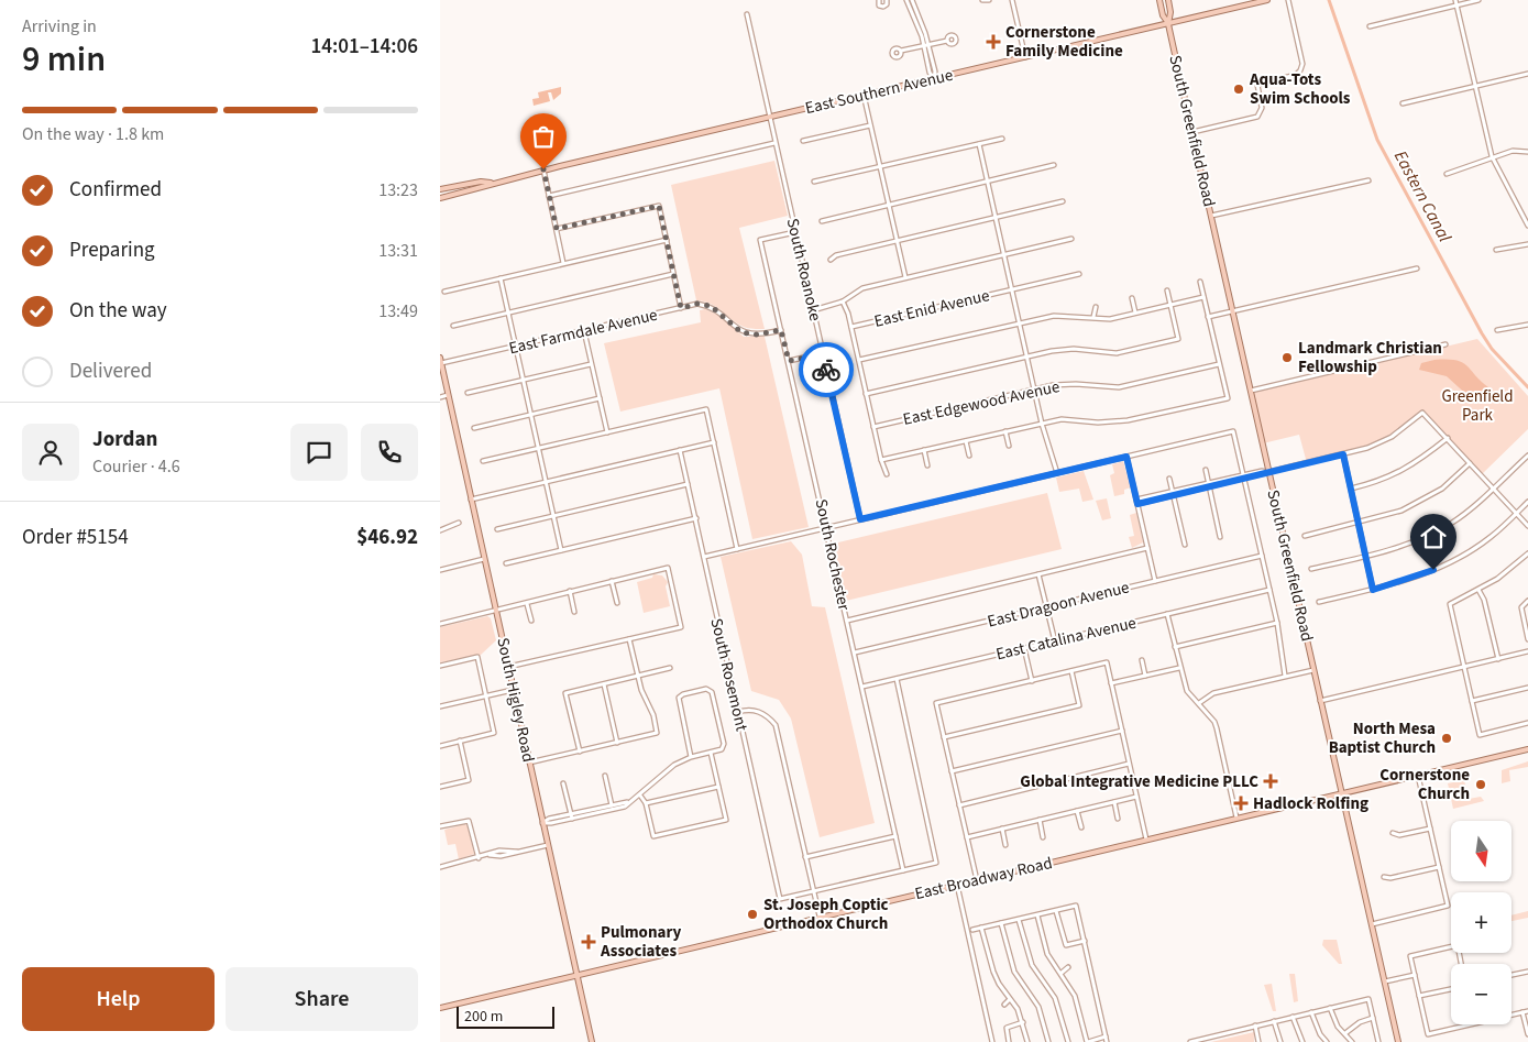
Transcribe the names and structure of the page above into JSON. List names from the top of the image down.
{
  "streets": {
    "main road": [
      "East Southern Avenue",
      "South Greenfield Road",
      "South Higley Road",
      "East Broadway Road"
    ],
    "street": [
      "South Roanoke",
      "East Enid Avenue",
      "East Farmdale Avenue",
      "East Edgewood Avenue",
      "South Rochester",
      "East Dragoon Avenue",
      "East Catalina Avenue",
      "South Rosemont"
    ]
  },
  "crossings": [
    ["East Southern Avenue", "South Greenfield Road"],
    ["East Southern Avenue", "South Roanoke"],
    ["South Greenfield Road", "East Broadway Road"],
    ["South Roanoke", "South Rochester"],
    ["East Farmdale Avenue", "South Rochester"],
    ["East Farmdale Avenue", "South Higley Road"],
    ["South Rochester", "East Dragoon Avenue"],
    ["South Rochester", "East Catalina Avenue"],
    ["South Higley Road", "East Broadway Road"]
  ],
  "water": ["Eastern Canal"],
  "parks": ["Greenfield Park"],
  "places": {
    "health": [
      "Cornerstone Family Medicine",
      "Global Integrative Medicine PLLC",
      "Hadlock Rolfing",
      "Pulmonary Associates"
    ],
    "other": [
      "Aqua-Tots Swim Schools",
      "Landmark Christian Fellowship",
      "North Mesa Baptist Church",
      "Cornerstone Church",
      "St. Joseph Coptic Orthodox Church"
    ]
  },
  "scale_bar": "200 m",
  "north": "bottom",
  "page": {
    "heading": ["9 min", "Arriving in", "14:01–14:06"],
    "panel": [
      "Jordan",
      "Courier · 4.6",
      "Order #5154",
      "$46.92"
    ],
    "bar": "On the way · 1.8 km",
    "list": [
      ["Confirmed", "13:23"],
      ["Preparing", "13:31"],
      ["On the way", "13:49"],
      "Delivered"
    ],
    "map_buttons": ["+", "−"],
    "buttons": ["Help", "Share"],
    "scale": "200 m"
  }
}
